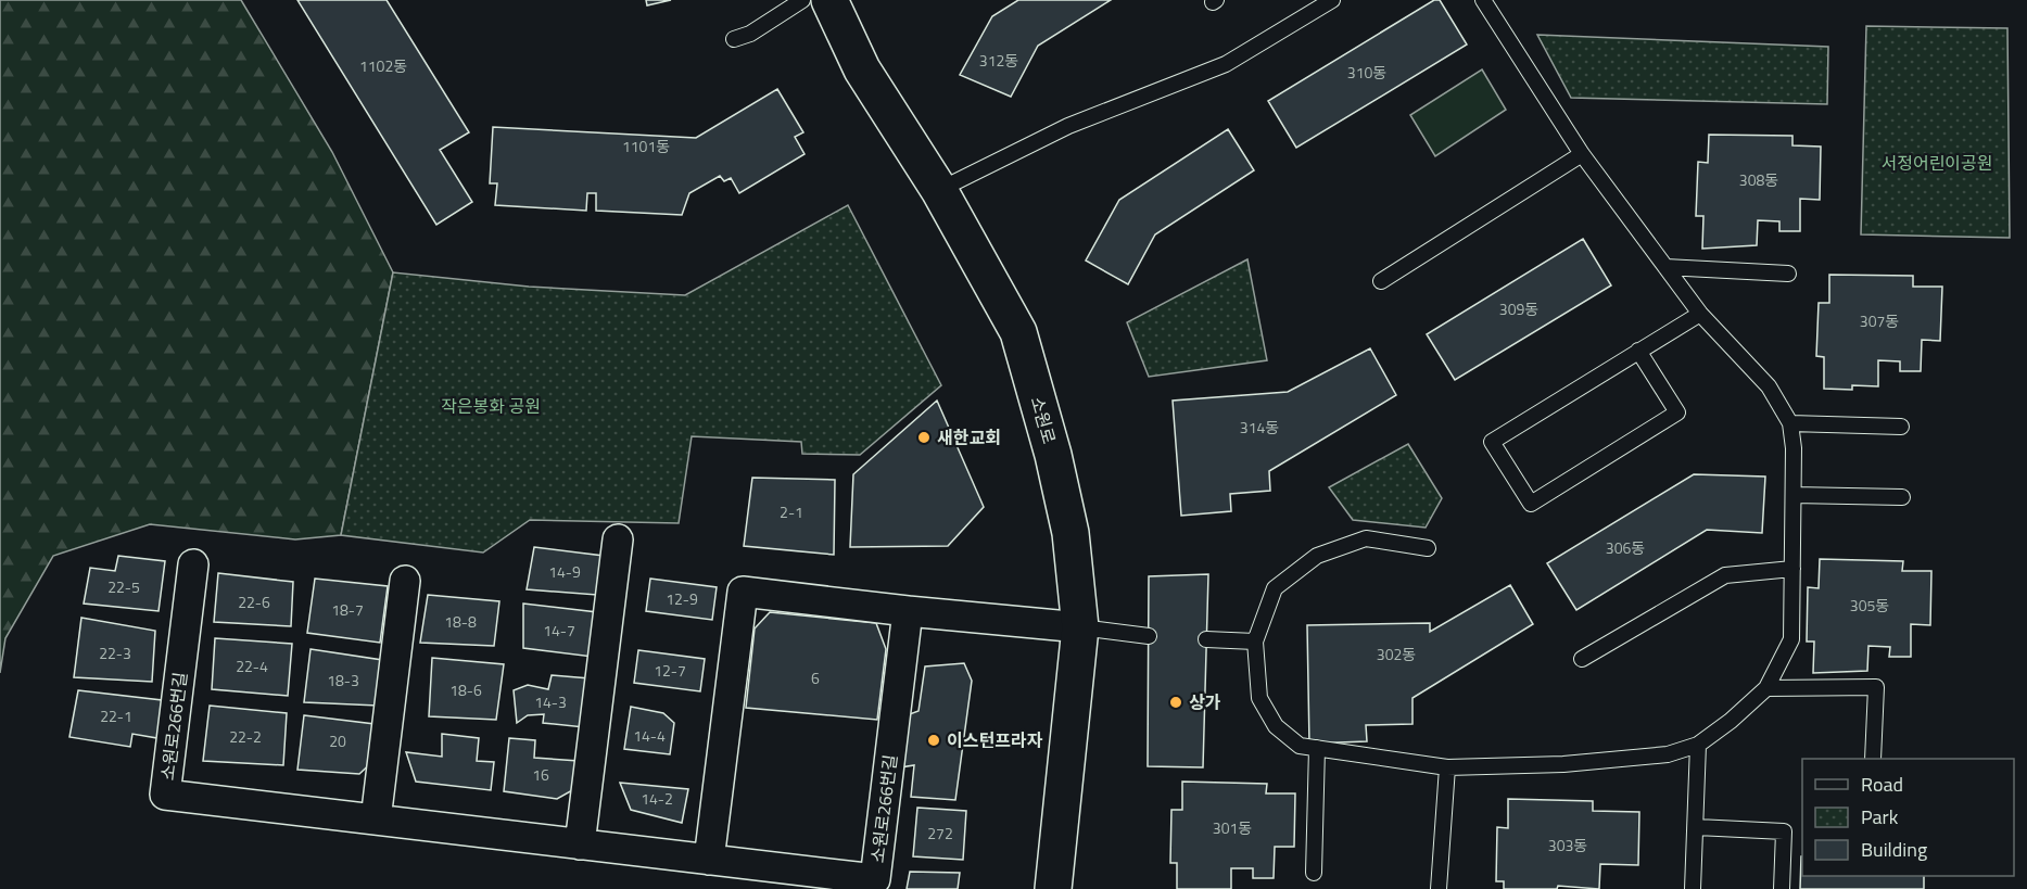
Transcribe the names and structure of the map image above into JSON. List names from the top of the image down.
{
  "streets": {
    "main road": ["소원로"],
    "street": ["소원로266번길"]
  },
  "parks": ["서정어린이공원", "작은봉화 공원"],
  "places": ["새한교회", "상가", "이스턴프라자"],
  "house_numbers": [
    "312동",
    "1102동",
    "310동",
    "1101동",
    "308동",
    "309동",
    "307동",
    "314동",
    "2-1",
    "306동",
    "14-9",
    "22-5",
    "12-9",
    "22-6",
    "305동",
    "18-7",
    "18-8",
    "14-7",
    "22-3",
    "302동",
    "22-4",
    "12-7",
    "6",
    "18-3",
    "18-6",
    "14-3",
    "22-1",
    "14-4",
    "22-2",
    "20",
    "16",
    "14-2",
    "301동",
    "272",
    "303동"
  ],
  "legend": ["Road", "Park", "Building"]
}
